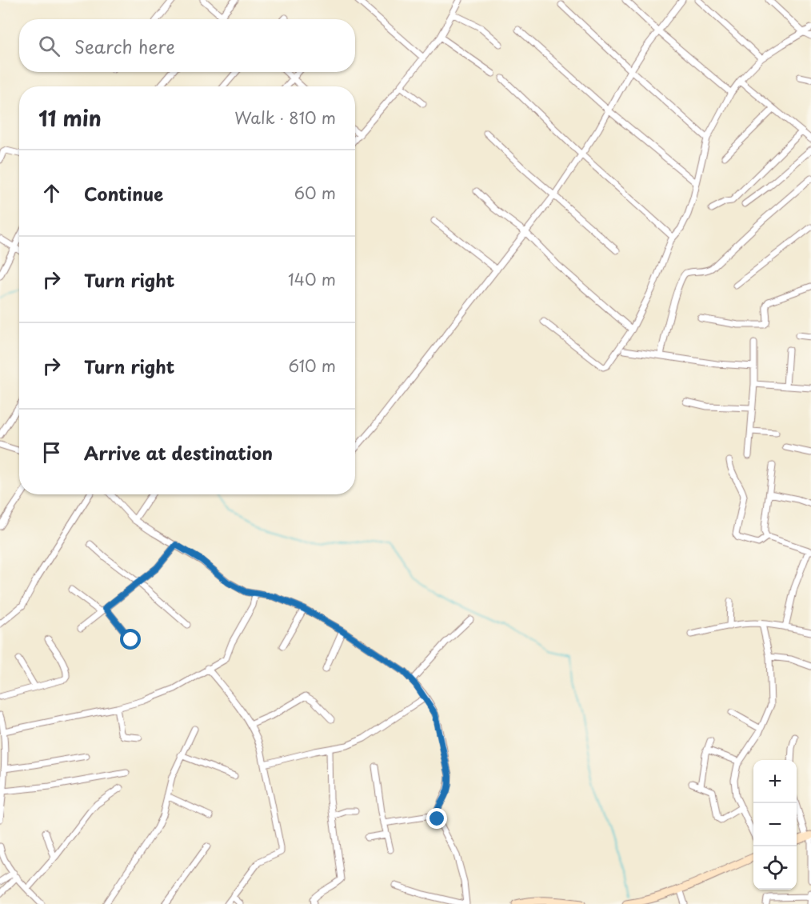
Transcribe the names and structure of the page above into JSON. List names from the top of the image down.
{
  "page": {
    "search": "Search here",
    "heading": ["11 min", "Walk · 810 m"],
    "list": [
      ["Continue", "60 m"],
      ["Turn right", "140 m"],
      ["Turn right", "610 m"],
      "Arrive at destination"
    ],
    "map_buttons": ["+", "−"]
  }
}
